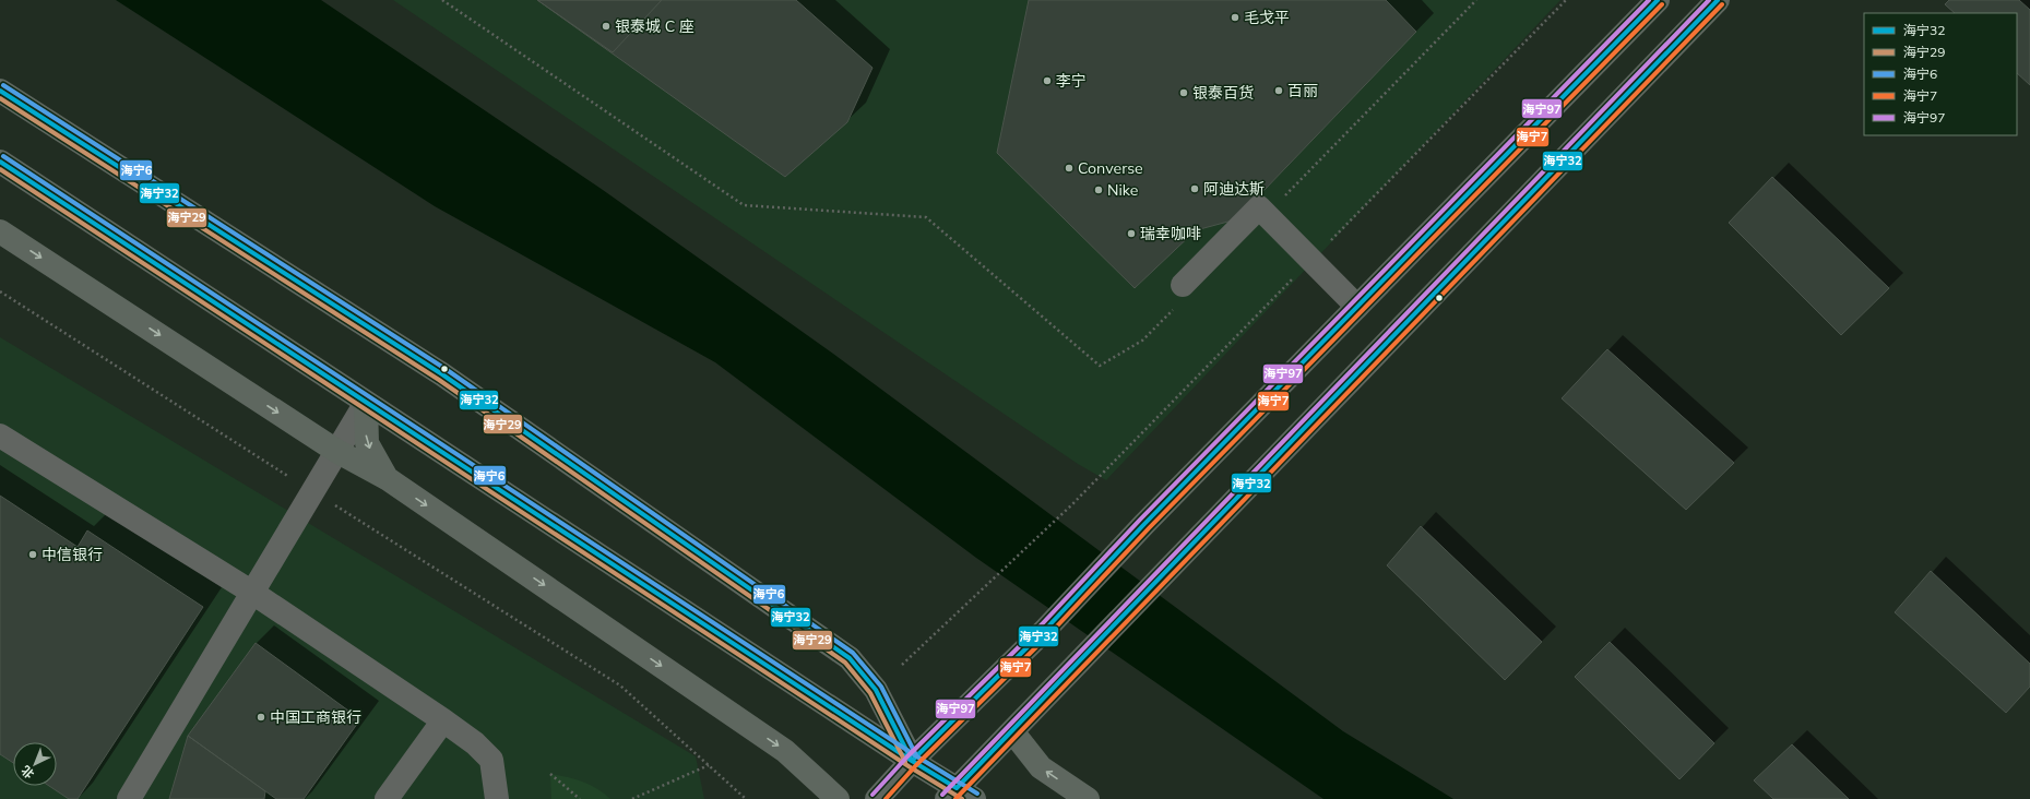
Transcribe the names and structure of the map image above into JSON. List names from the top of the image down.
{
  "places": [
    "毛戈平",
    "银泰城 C 座",
    "李宁",
    "百丽",
    "银泰百货",
    "Converse",
    "阿迪达斯",
    "Nike",
    "瑞幸咖啡",
    "中信银行",
    "中国工商银行"
  ],
  "lines": [
    "transit line 海宁32",
    "transit line 海宁97",
    "transit line 海宁7",
    "transit line 海宁6",
    "transit line 海宁29"
  ],
  "legend": [
    "海宁32",
    "海宁29",
    "海宁6",
    "海宁7",
    "海宁97"
  ],
  "north": "bottom left"
}
